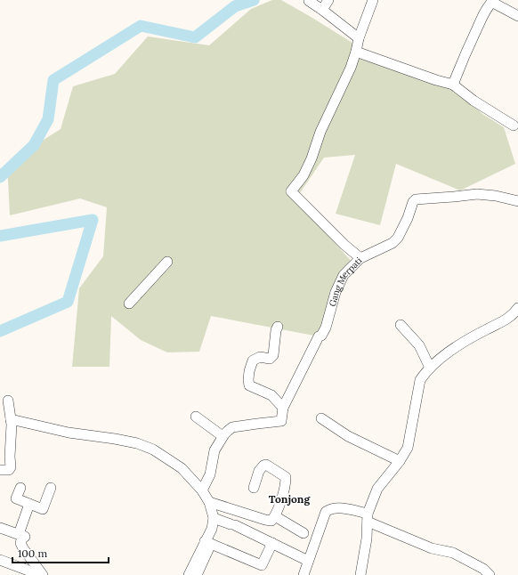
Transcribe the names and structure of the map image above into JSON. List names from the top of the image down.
{
  "streets": {
    "street": ["Gang Merpati"]
  },
  "districts": ["Tonjong"],
  "scale_bar": "100 m"
}
